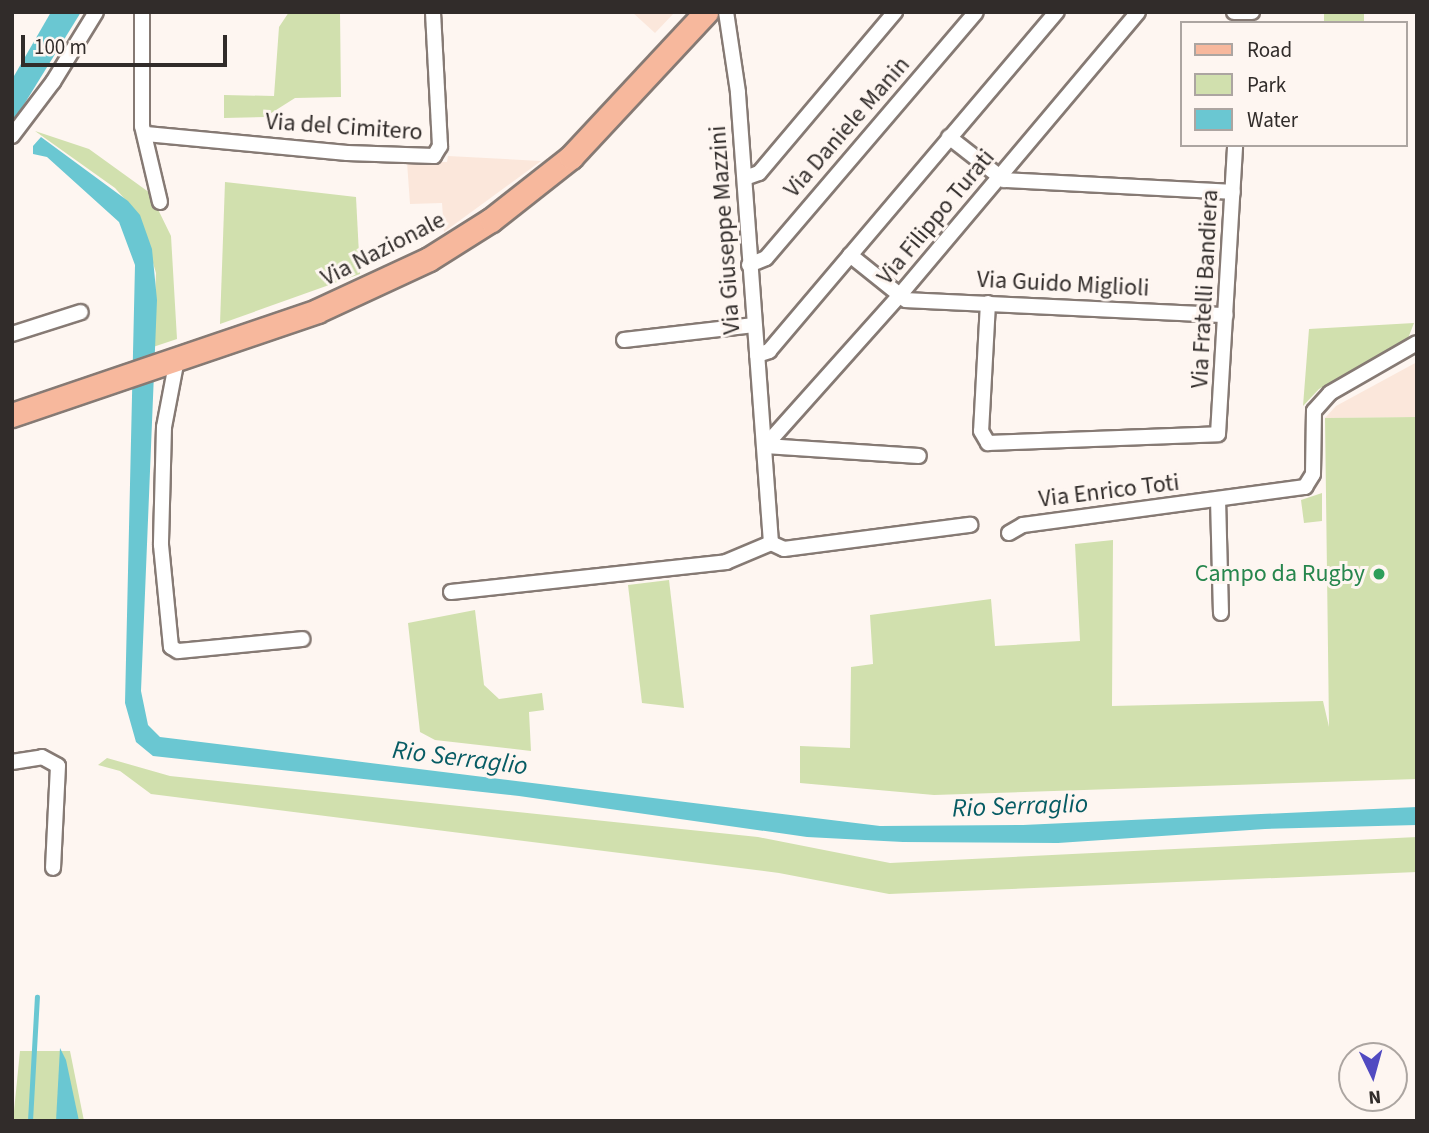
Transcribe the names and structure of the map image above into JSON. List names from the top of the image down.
{
  "streets": {
    "main road": ["Via Nazionale"],
    "street": [
      "Via del Cimitero",
      "Via Daniele Manin",
      "Via Filippo Turati",
      "Via Giuseppe Mazzini",
      "Via Guido Miglioli",
      "Via Fratelli Bandiera",
      "Via Enrico Toti"
    ]
  },
  "crossings": [
    ["Via Daniele Manin", "Via Giuseppe Mazzini"],
    ["Via Filippo Turati", "Via Giuseppe Mazzini"],
    ["Via Filippo Turati", "Via Guido Miglioli"],
    ["Via Guido Miglioli", "Via Fratelli Bandiera"]
  ],
  "water": ["Rio Serraglio"],
  "places": ["Campo da Rugby"],
  "legend": ["Road", "Park", "Water"],
  "scale_bar": "100 m",
  "north": "bottom"
}
